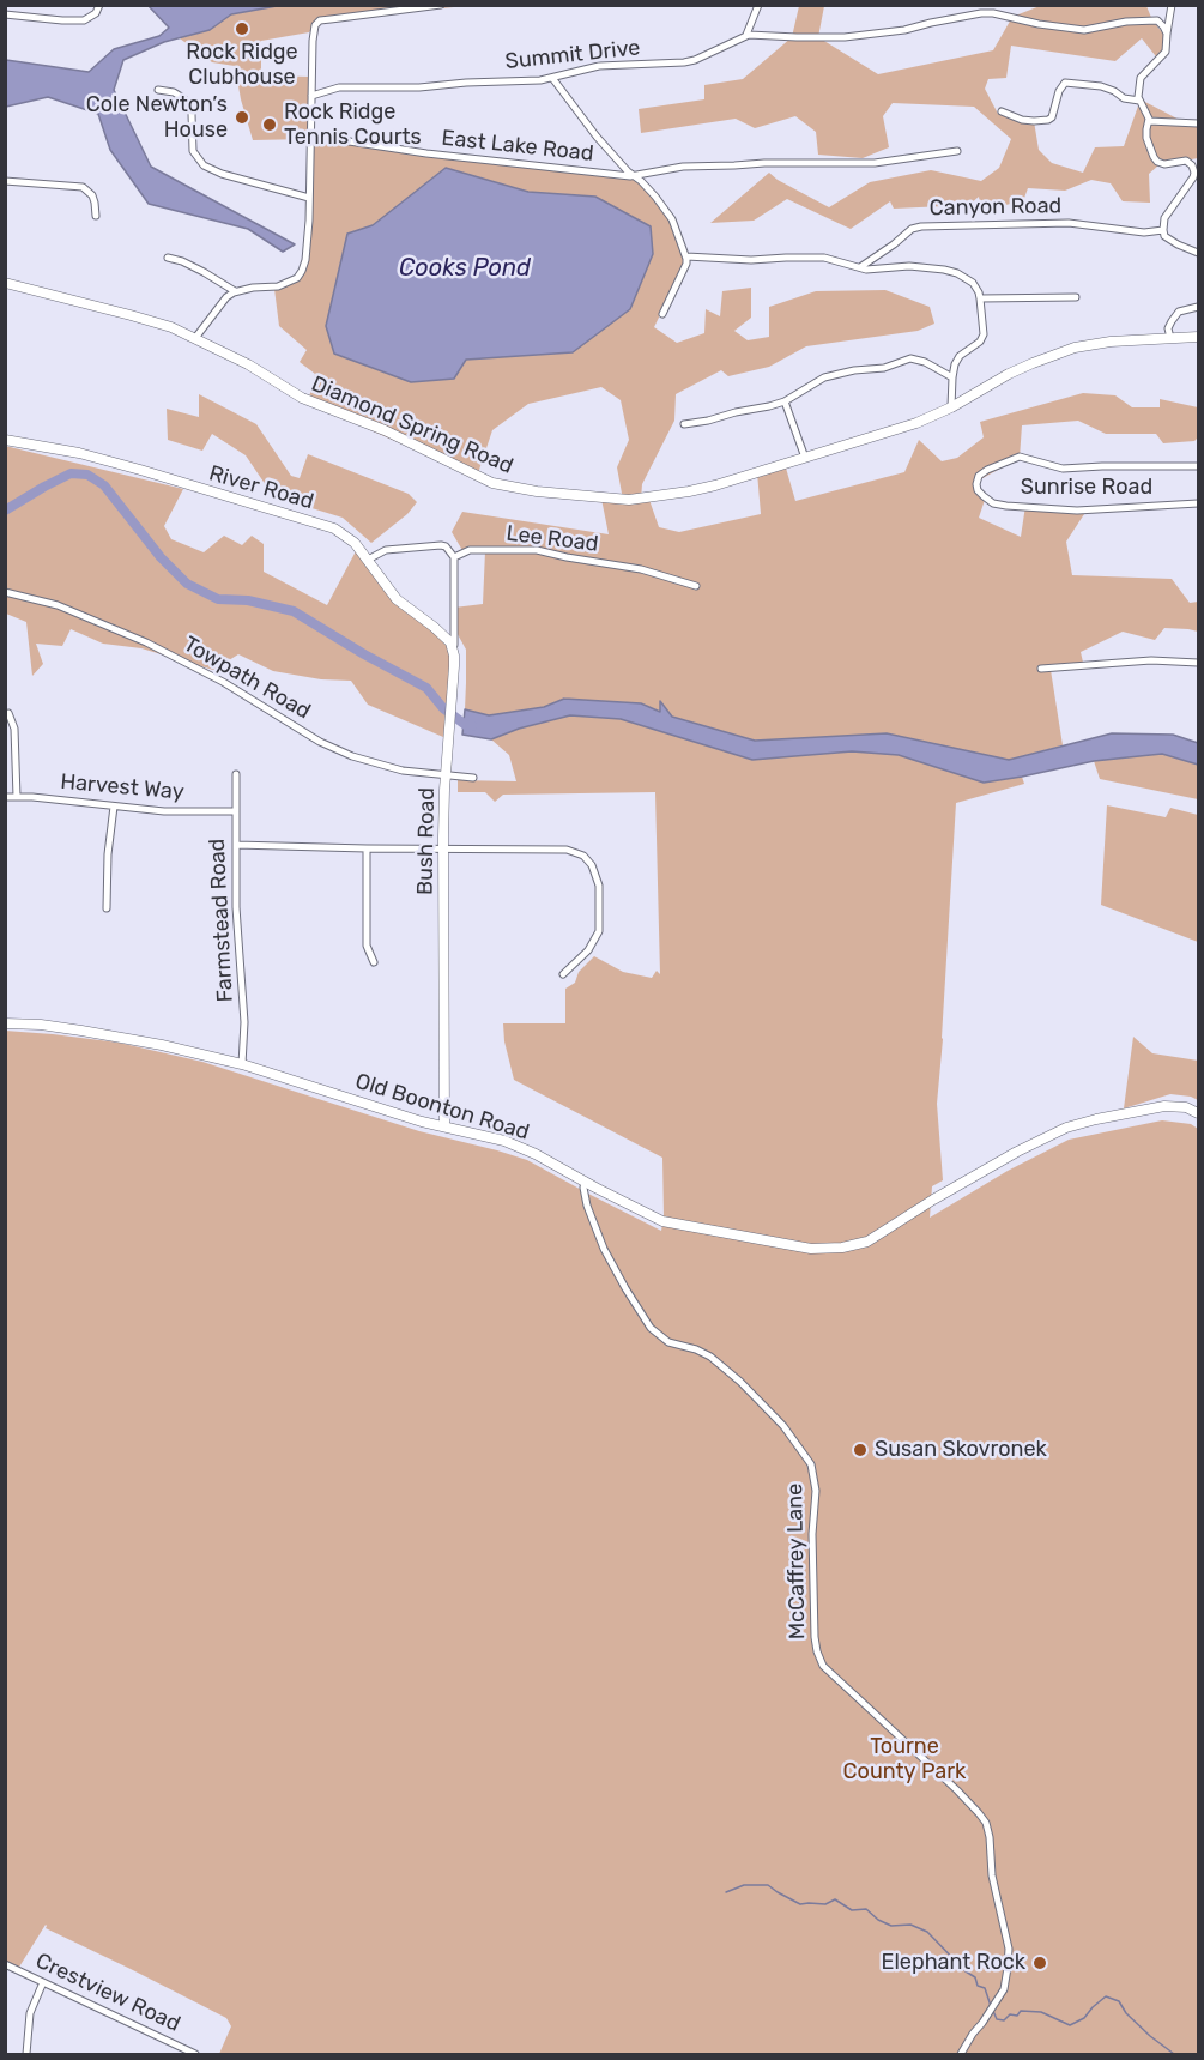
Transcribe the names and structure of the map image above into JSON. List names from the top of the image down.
{
  "streets": {
    "street": [
      "Summit Drive",
      "East Lake Road",
      "Canyon Road",
      "Diamond Spring Road",
      "River Road",
      "Sunrise Road",
      "Lee Road",
      "Towpath Road",
      "Harvest Way",
      "Bush Road",
      "Farmstead Road",
      "Old Boonton Road",
      "McCaffrey Lane",
      "Crestview Road"
    ]
  },
  "crossings": [
    ["River Road", "Bush Road"],
    ["Lee Road", "Bush Road"],
    ["Towpath Road", "Bush Road"],
    ["Harvest Way", "Farmstead Road"],
    ["Bush Road", "Old Boonton Road"],
    ["Farmstead Road", "Old Boonton Road"],
    ["Old Boonton Road", "McCaffrey Lane"]
  ],
  "water": ["Cooks Pond"],
  "parks": ["Tourne County Park"],
  "places": [
    "Rock Ridge Clubhouse",
    "Cole Newton’s House",
    "Rock Ridge Tennis Courts",
    "Susan Skovronek",
    "Elephant Rock"
  ]
}
